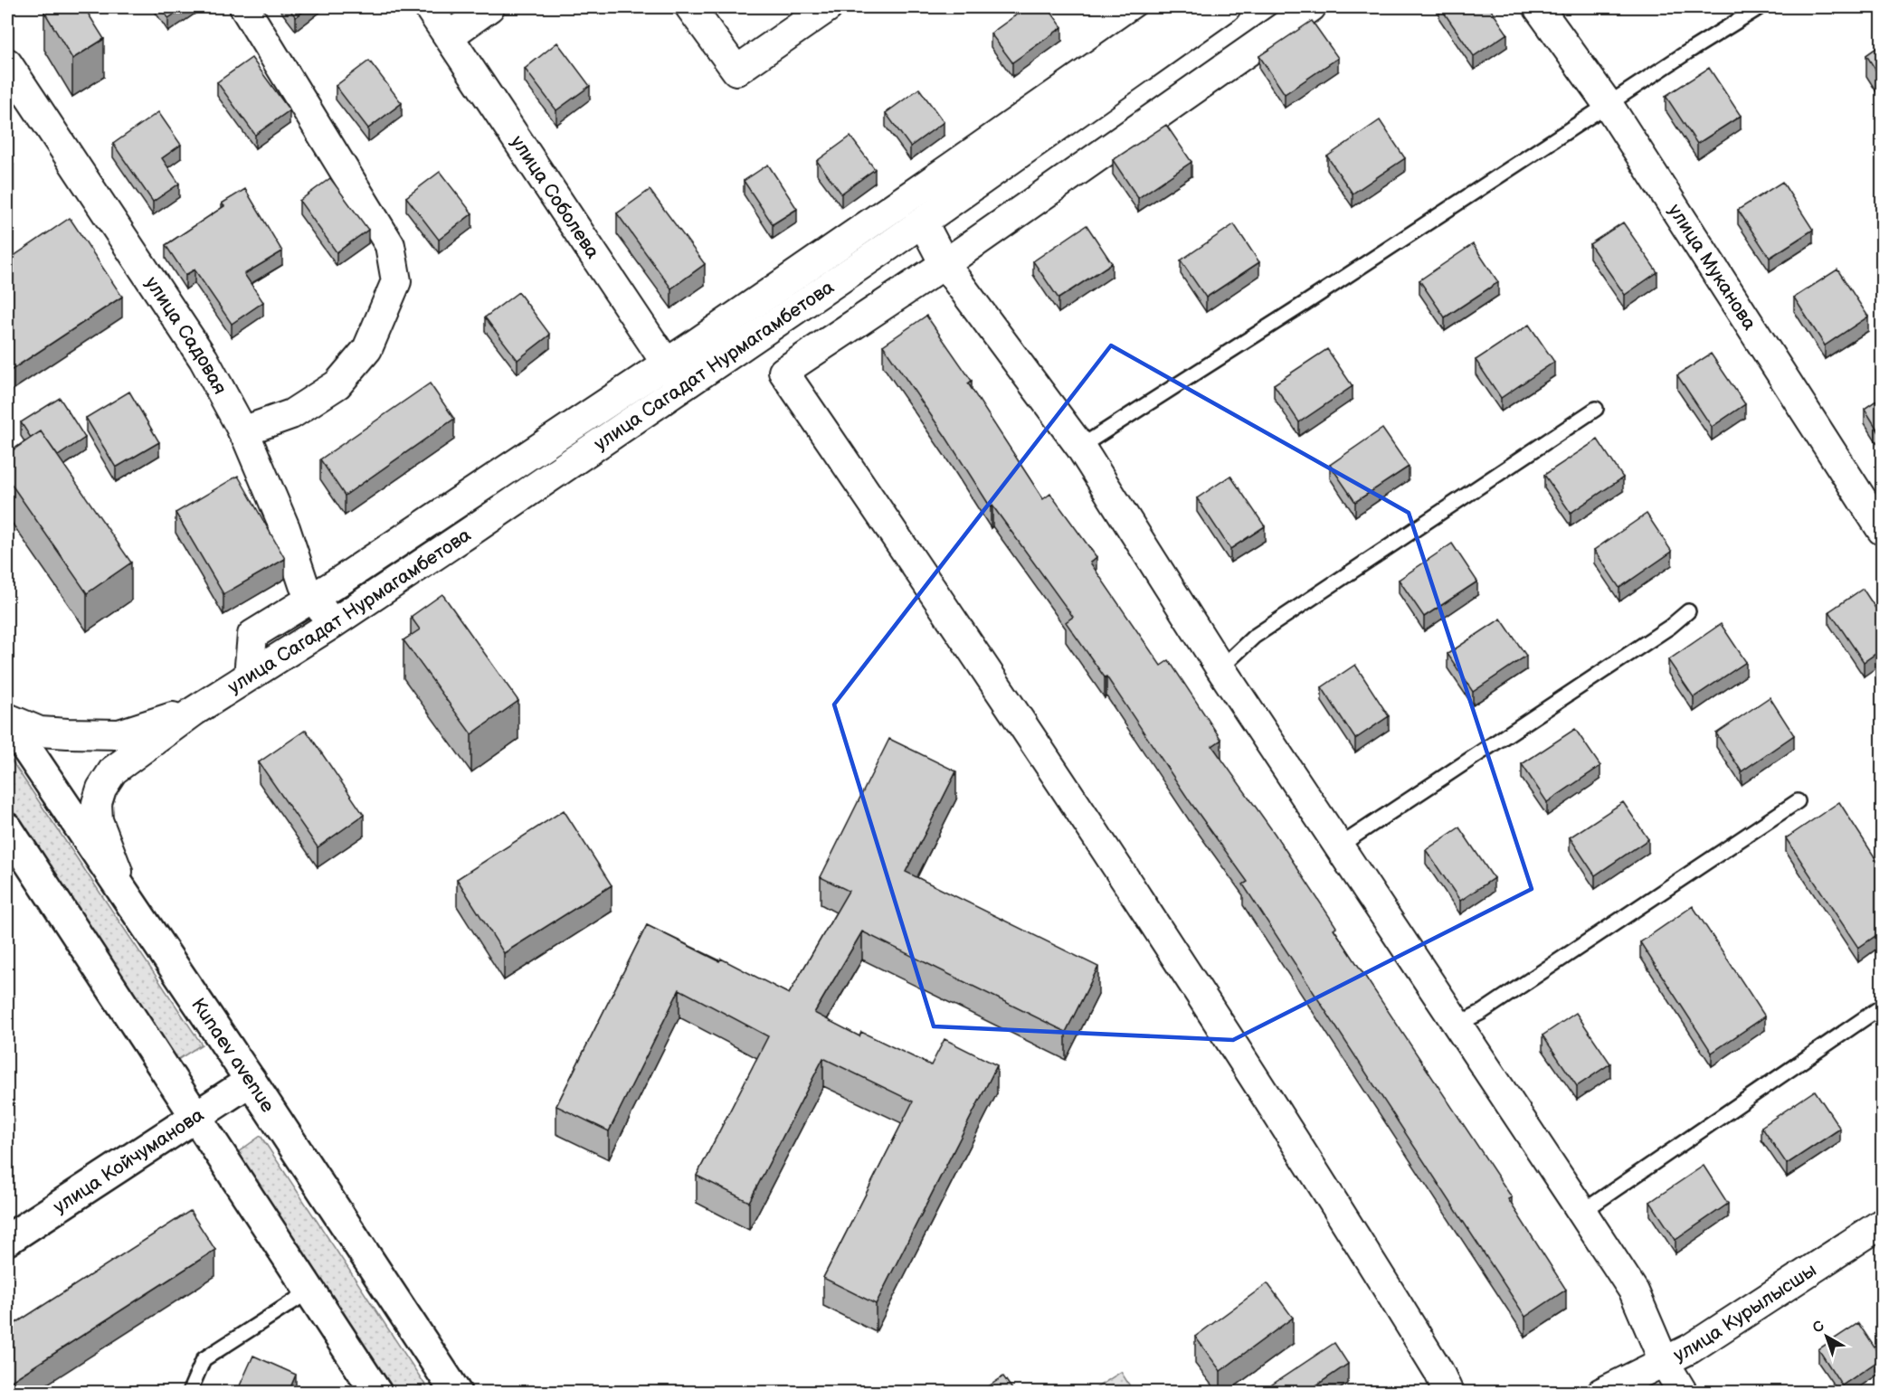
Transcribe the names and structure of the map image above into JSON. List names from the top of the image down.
{
  "streets": {
    "main road": ["Kunaev avenue", "улица Койчуманова"],
    "street": [
      "улица Соболева",
      "улица Муканова",
      "улица Садовая",
      "улица Сагадат Нурмагамбетова",
      "улица Курылысшы"
    ]
  },
  "crossings": [
    ["улица Соболева", "улица Сагадат Нурмагамбетова"],
    ["улица Садовая", "улица Сагадат Нурмагамбетова"],
    ["улица Сагадат Нурмагамбетова", "Kunaev avenue"],
    ["Kunaev avenue", "улица Койчуманова"]
  ],
  "north": "top left"
}
